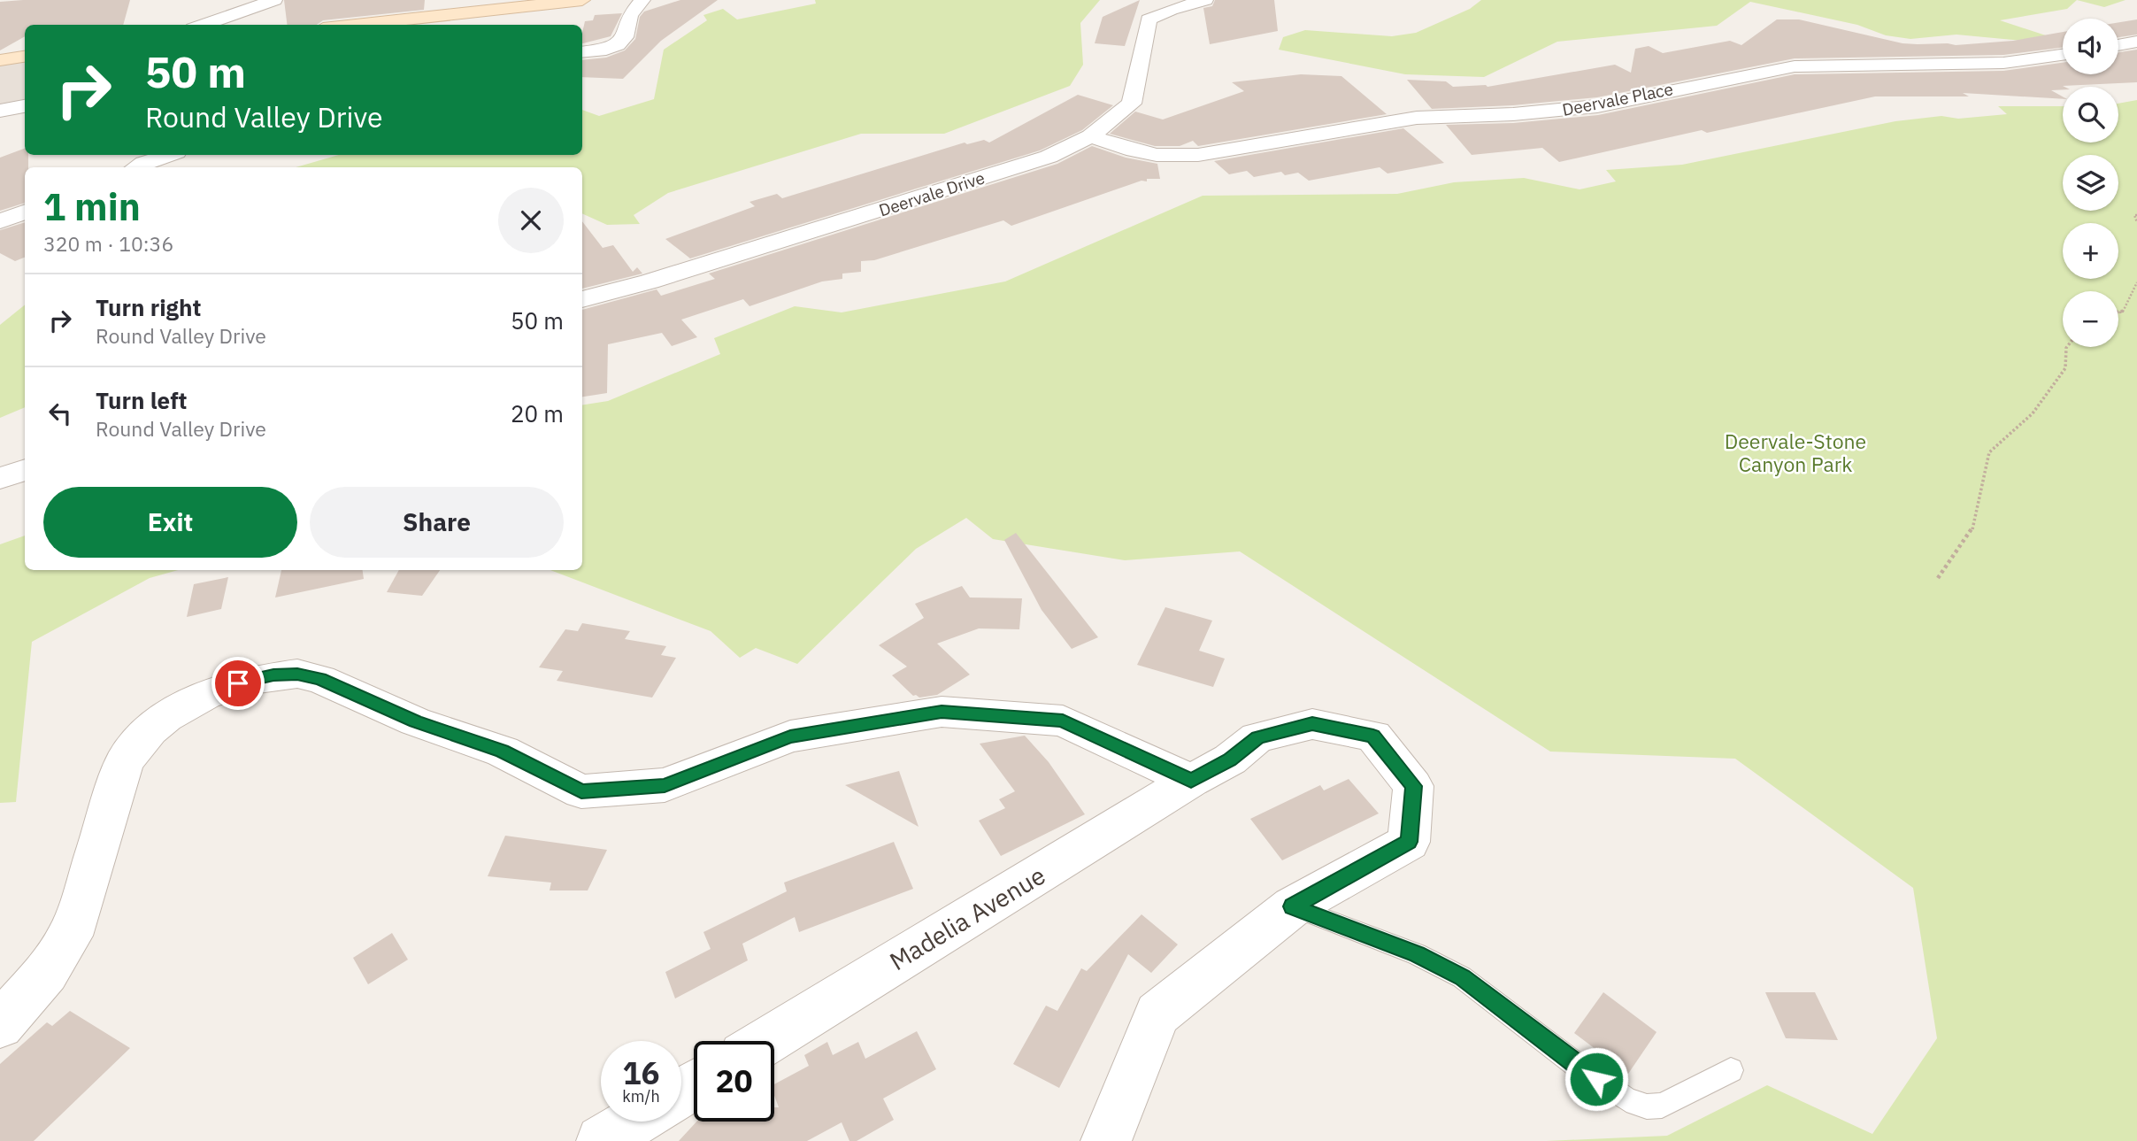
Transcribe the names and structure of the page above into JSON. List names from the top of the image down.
{
  "streets": {
    "street": ["Deervale Place", "Deervale Drive", "Madelia Avenue"]
  },
  "crossings": [
    ["Deervale Place", "Deervale Drive"]
  ],
  "parks": ["Deervale-Stone Canyon Park"],
  "page": {
    "map_buttons": ["+", "−"],
    "turn": ["50 m", "Round Valley Drive"],
    "heading": ["1 min", "320 m · 10:36"],
    "list": [
      {
        "name": "Turn right",
        "note": "Round Valley Drive",
        "value": "50 m"
      },
      {
        "name": "Turn left",
        "note": "Round Valley Drive",
        "value": "20 m"
      }
    ],
    "buttons": ["Exit", "Share"],
    "speed": "16 km/h",
    "limit": "20"
  }
}
